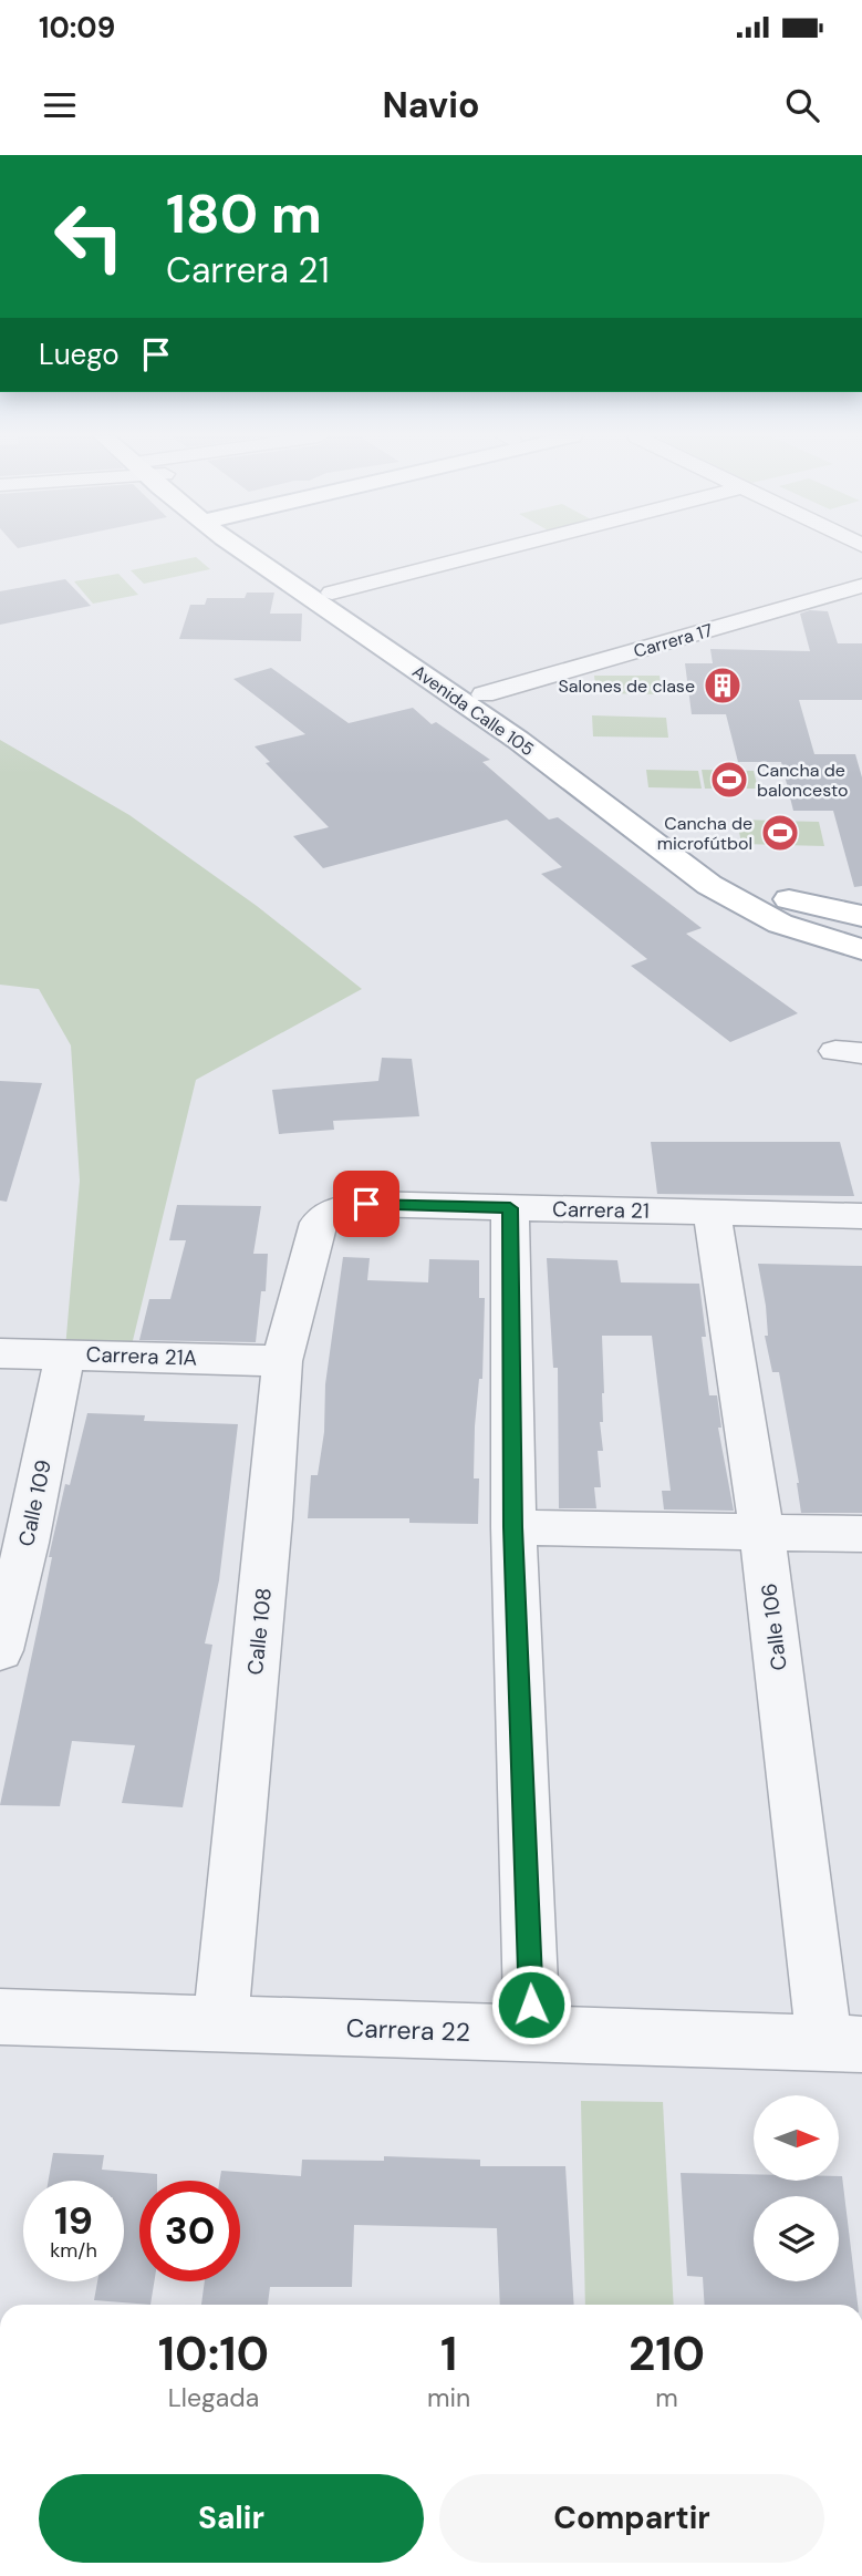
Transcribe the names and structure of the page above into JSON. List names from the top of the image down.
{
  "streets": {
    "main road": ["Avenida Calle 105"],
    "street": [
      "Carrera 17",
      "Carrera 21",
      "Carrera 21A",
      "Calle 109",
      "Calle 106",
      "Calle 108",
      "Carrera 22"
    ]
  },
  "crossings": [
    ["Carrera 17", "Avenida Calle 105"],
    ["Carrera 21", "Calle 106"],
    ["Carrera 21", "Calle 108"],
    ["Carrera 21A", "Calle 109"],
    ["Carrera 21A", "Calle 108"],
    ["Calle 106", "Carrera 22"],
    ["Calle 108", "Carrera 22"]
  ],
  "places": {
    "building": ["Salones de clase"],
    "sports": ["Cancha de baloncesto", "Cancha de microfútbol"]
  },
  "north": "right",
  "page": {
    "status": "10:09",
    "header": "Navio",
    "turn": ["180 m", "Carrera 21"],
    "then": "Luego",
    "speed": "19 km/h",
    "limit": "30",
    "eta": [
      "10:10",
      "Llegada",
      "1",
      "min",
      "210",
      "m"
    ],
    "buttons": ["Salir", "Compartir"]
  }
}
